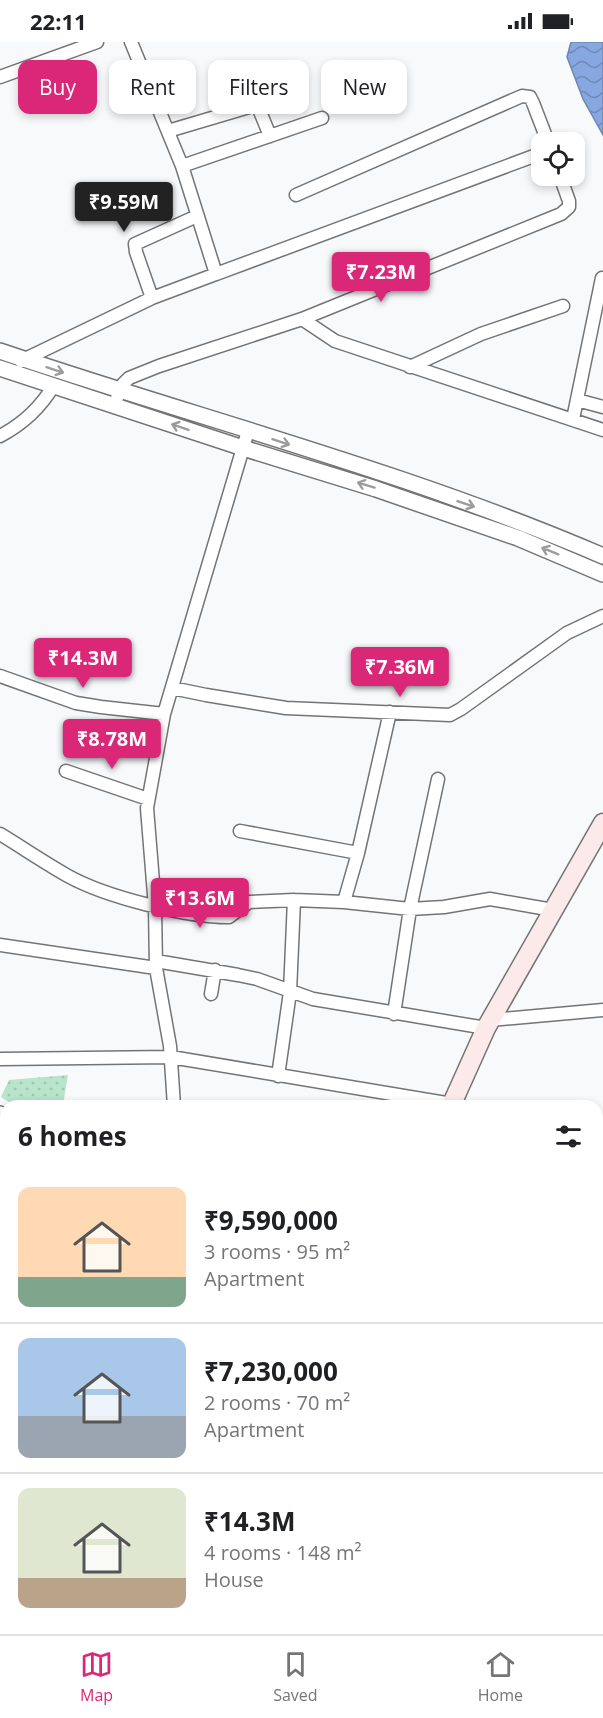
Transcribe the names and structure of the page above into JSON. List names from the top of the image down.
{
  "page": {
    "status": "22:11",
    "chip": [
      "Buy",
      "Rent",
      "Filters",
      "New"
    ],
    "price": [
      "₹9.59M",
      "₹7.23M",
      "₹14.3M",
      "₹7.36M",
      "₹8.78M",
      "₹13.6M"
    ],
    "heading": "6 homes",
    "list": [
      {
        "name": "₹9,590,000",
        "note": "3 rooms · 95 m² · Apartment"
      },
      {
        "name": "₹7,230,000",
        "note": "2 rooms · 70 m² · Apartment"
      },
      {
        "name": "₹14.3M",
        "note": "4 rooms · 148 m² · House"
      }
    ],
    "tabs": ["Map", "Saved", "Home"]
  }
}
